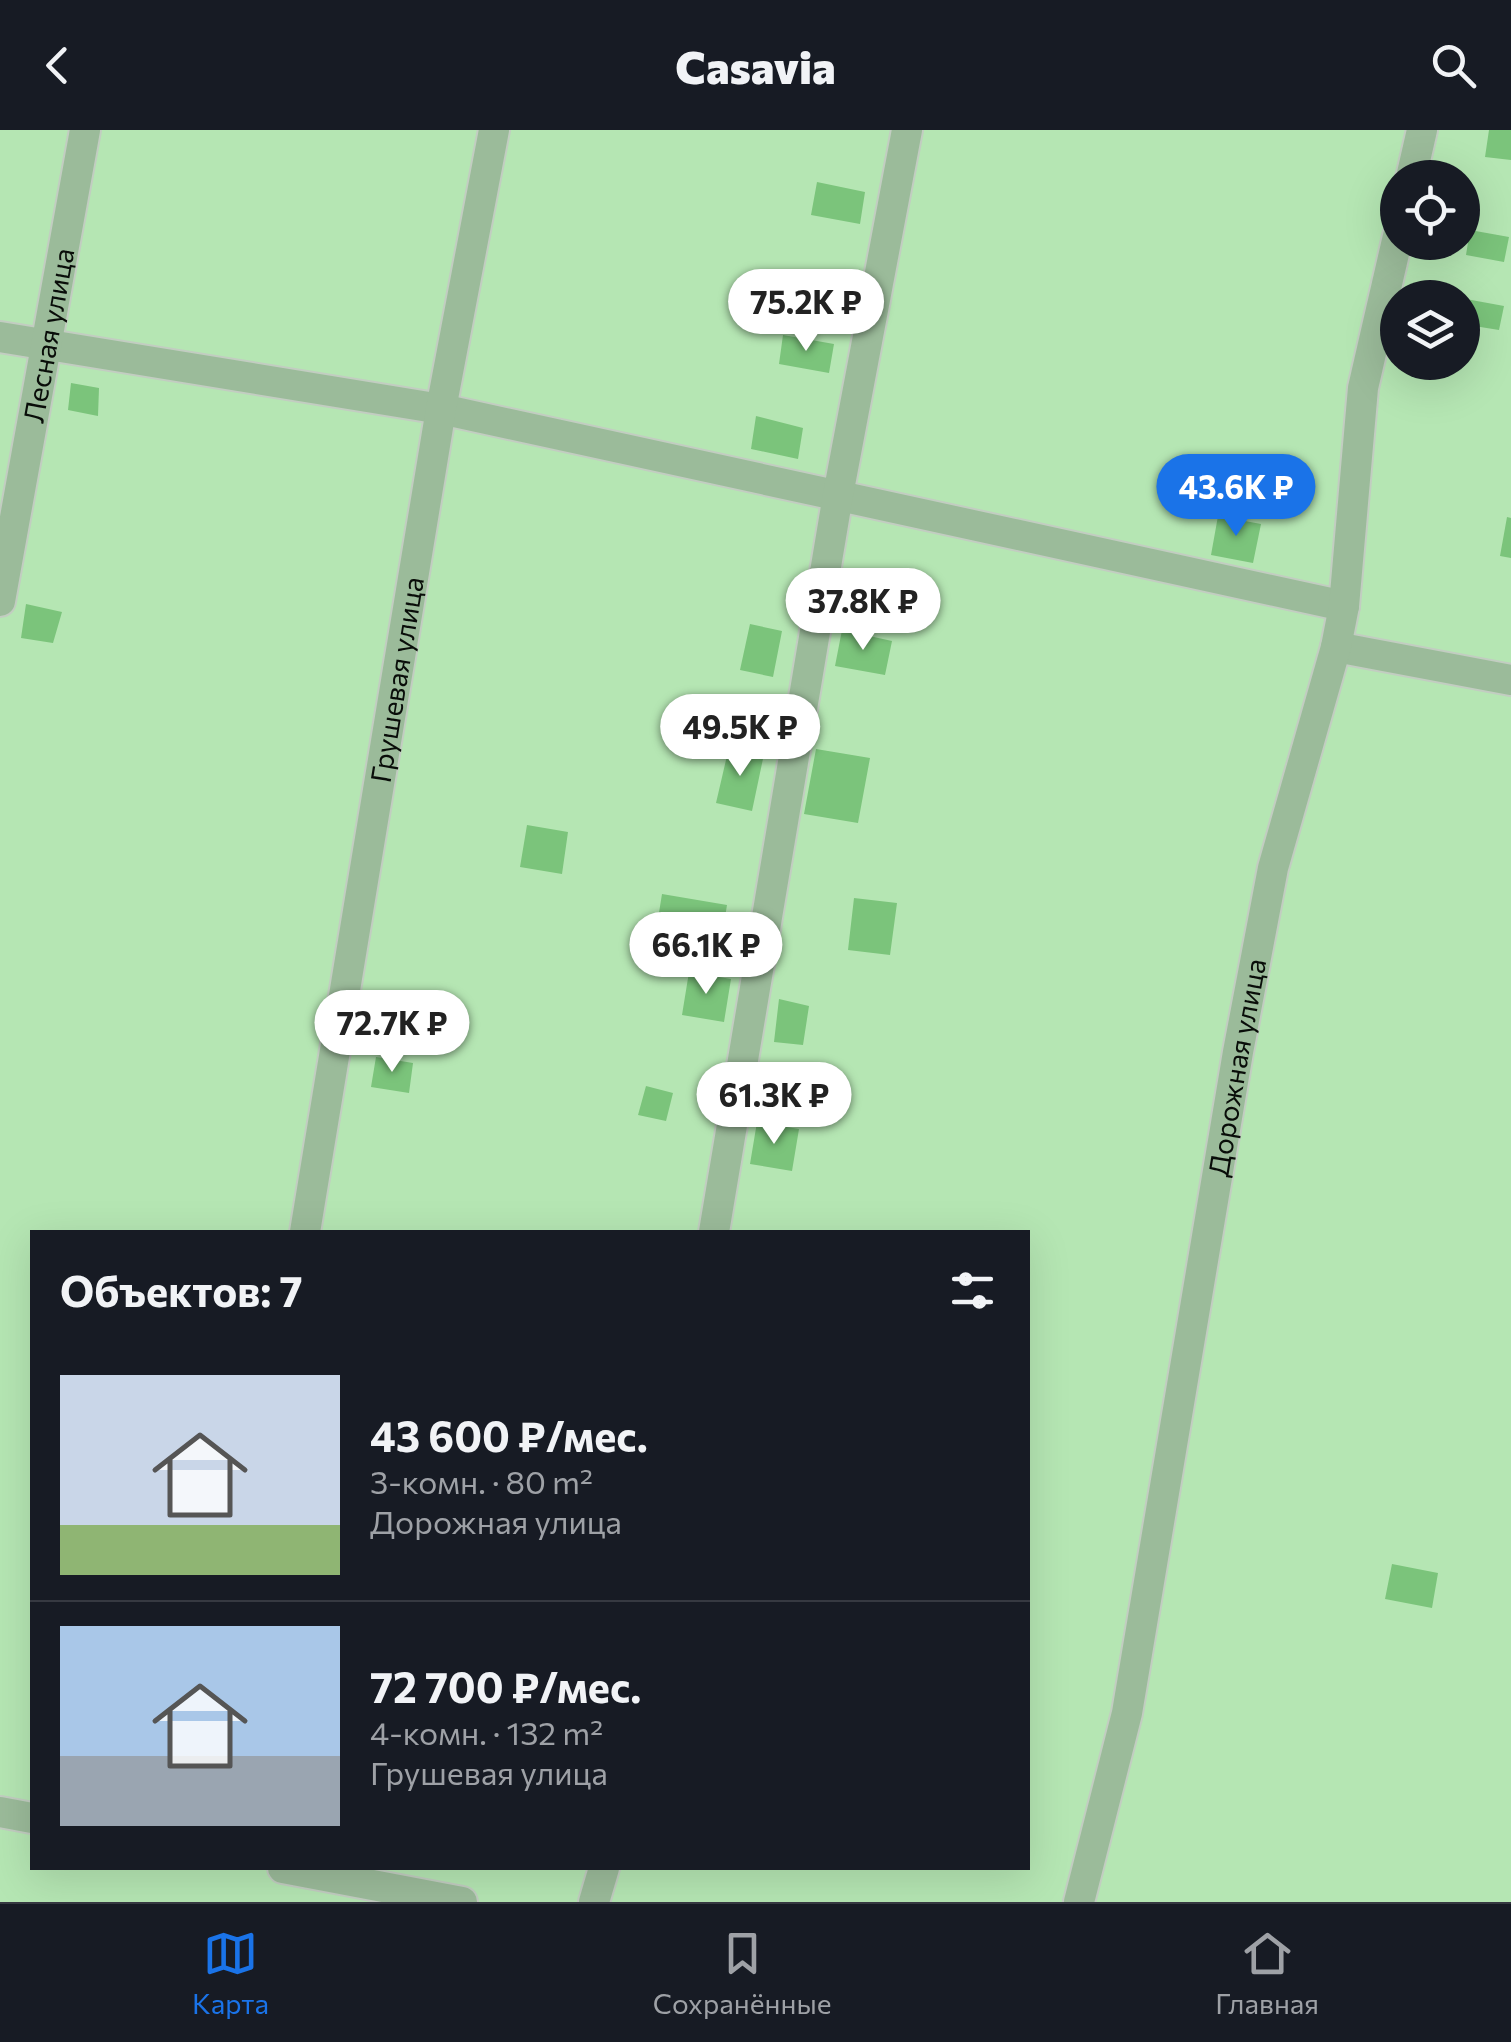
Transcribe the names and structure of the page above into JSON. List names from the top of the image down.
{
  "streets": {
    "street": ["Лесная улица", "Грушевая улица", "Дорожная улица"]
  },
  "page": {
    "header": "Casavia",
    "price": [
      "75.2K ₽",
      "43.6K ₽",
      "37.8K ₽",
      "49.5K ₽",
      "66.1K ₽",
      "72.7K ₽",
      "61.3K ₽"
    ],
    "heading": "Объектов: 7",
    "list": [
      {
        "name": "43 600 ₽/мес.",
        "note": "3-комн. · 80 m² · Дорожная улица"
      },
      {
        "name": "72 700 ₽/мес.",
        "note": "4-комн. · 132 m² · Грушевая улица"
      }
    ],
    "tabs": ["Карта", "Сохранённые", "Главная"]
  }
}
